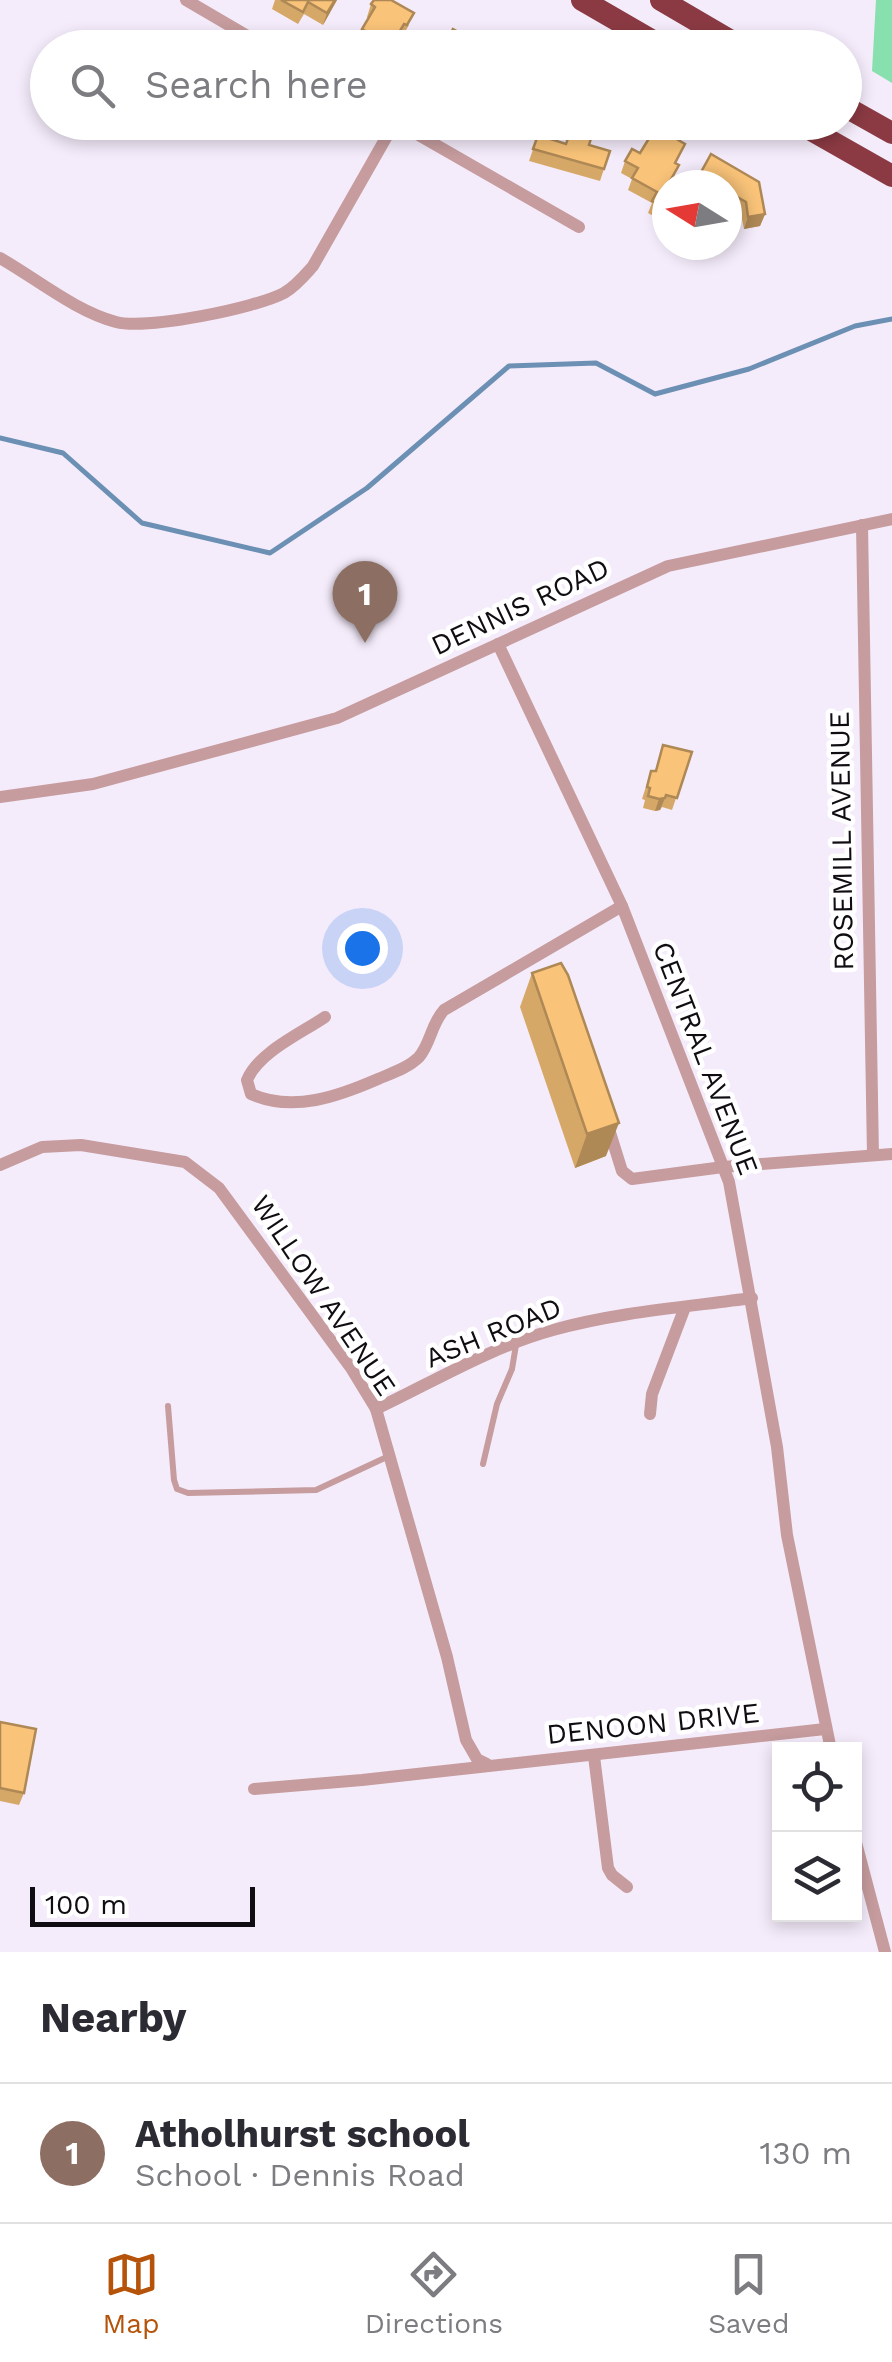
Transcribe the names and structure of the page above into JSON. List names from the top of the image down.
{
  "streets": {
    "street": [
      "DENNIS ROAD",
      "ROSEMILL AVENUE",
      "CENTRAL AVENUE",
      "WILLOW AVENUE",
      "ASH ROAD",
      "DENOON DRIVE"
    ]
  },
  "crossings": [
    ["DENNIS ROAD", "ROSEMILL AVENUE"],
    ["DENNIS ROAD", "CENTRAL AVENUE"],
    ["CENTRAL AVENUE", "ASH ROAD"],
    ["CENTRAL AVENUE", "DENOON DRIVE"],
    ["WILLOW AVENUE", "ASH ROAD"],
    ["WILLOW AVENUE", "DENOON DRIVE"]
  ],
  "scale_bar": "100 m",
  "north": "left",
  "page": {
    "search": "Search here",
    "pins": "1",
    "scale": "100 m",
    "heading": "Nearby",
    "list": [
      {
        "mark": "1",
        "name": "Atholhurst school",
        "note": "School · Dennis Road",
        "value": "130 m"
      }
    ],
    "nav": ["Map", "Directions", "Saved"]
  }
}
